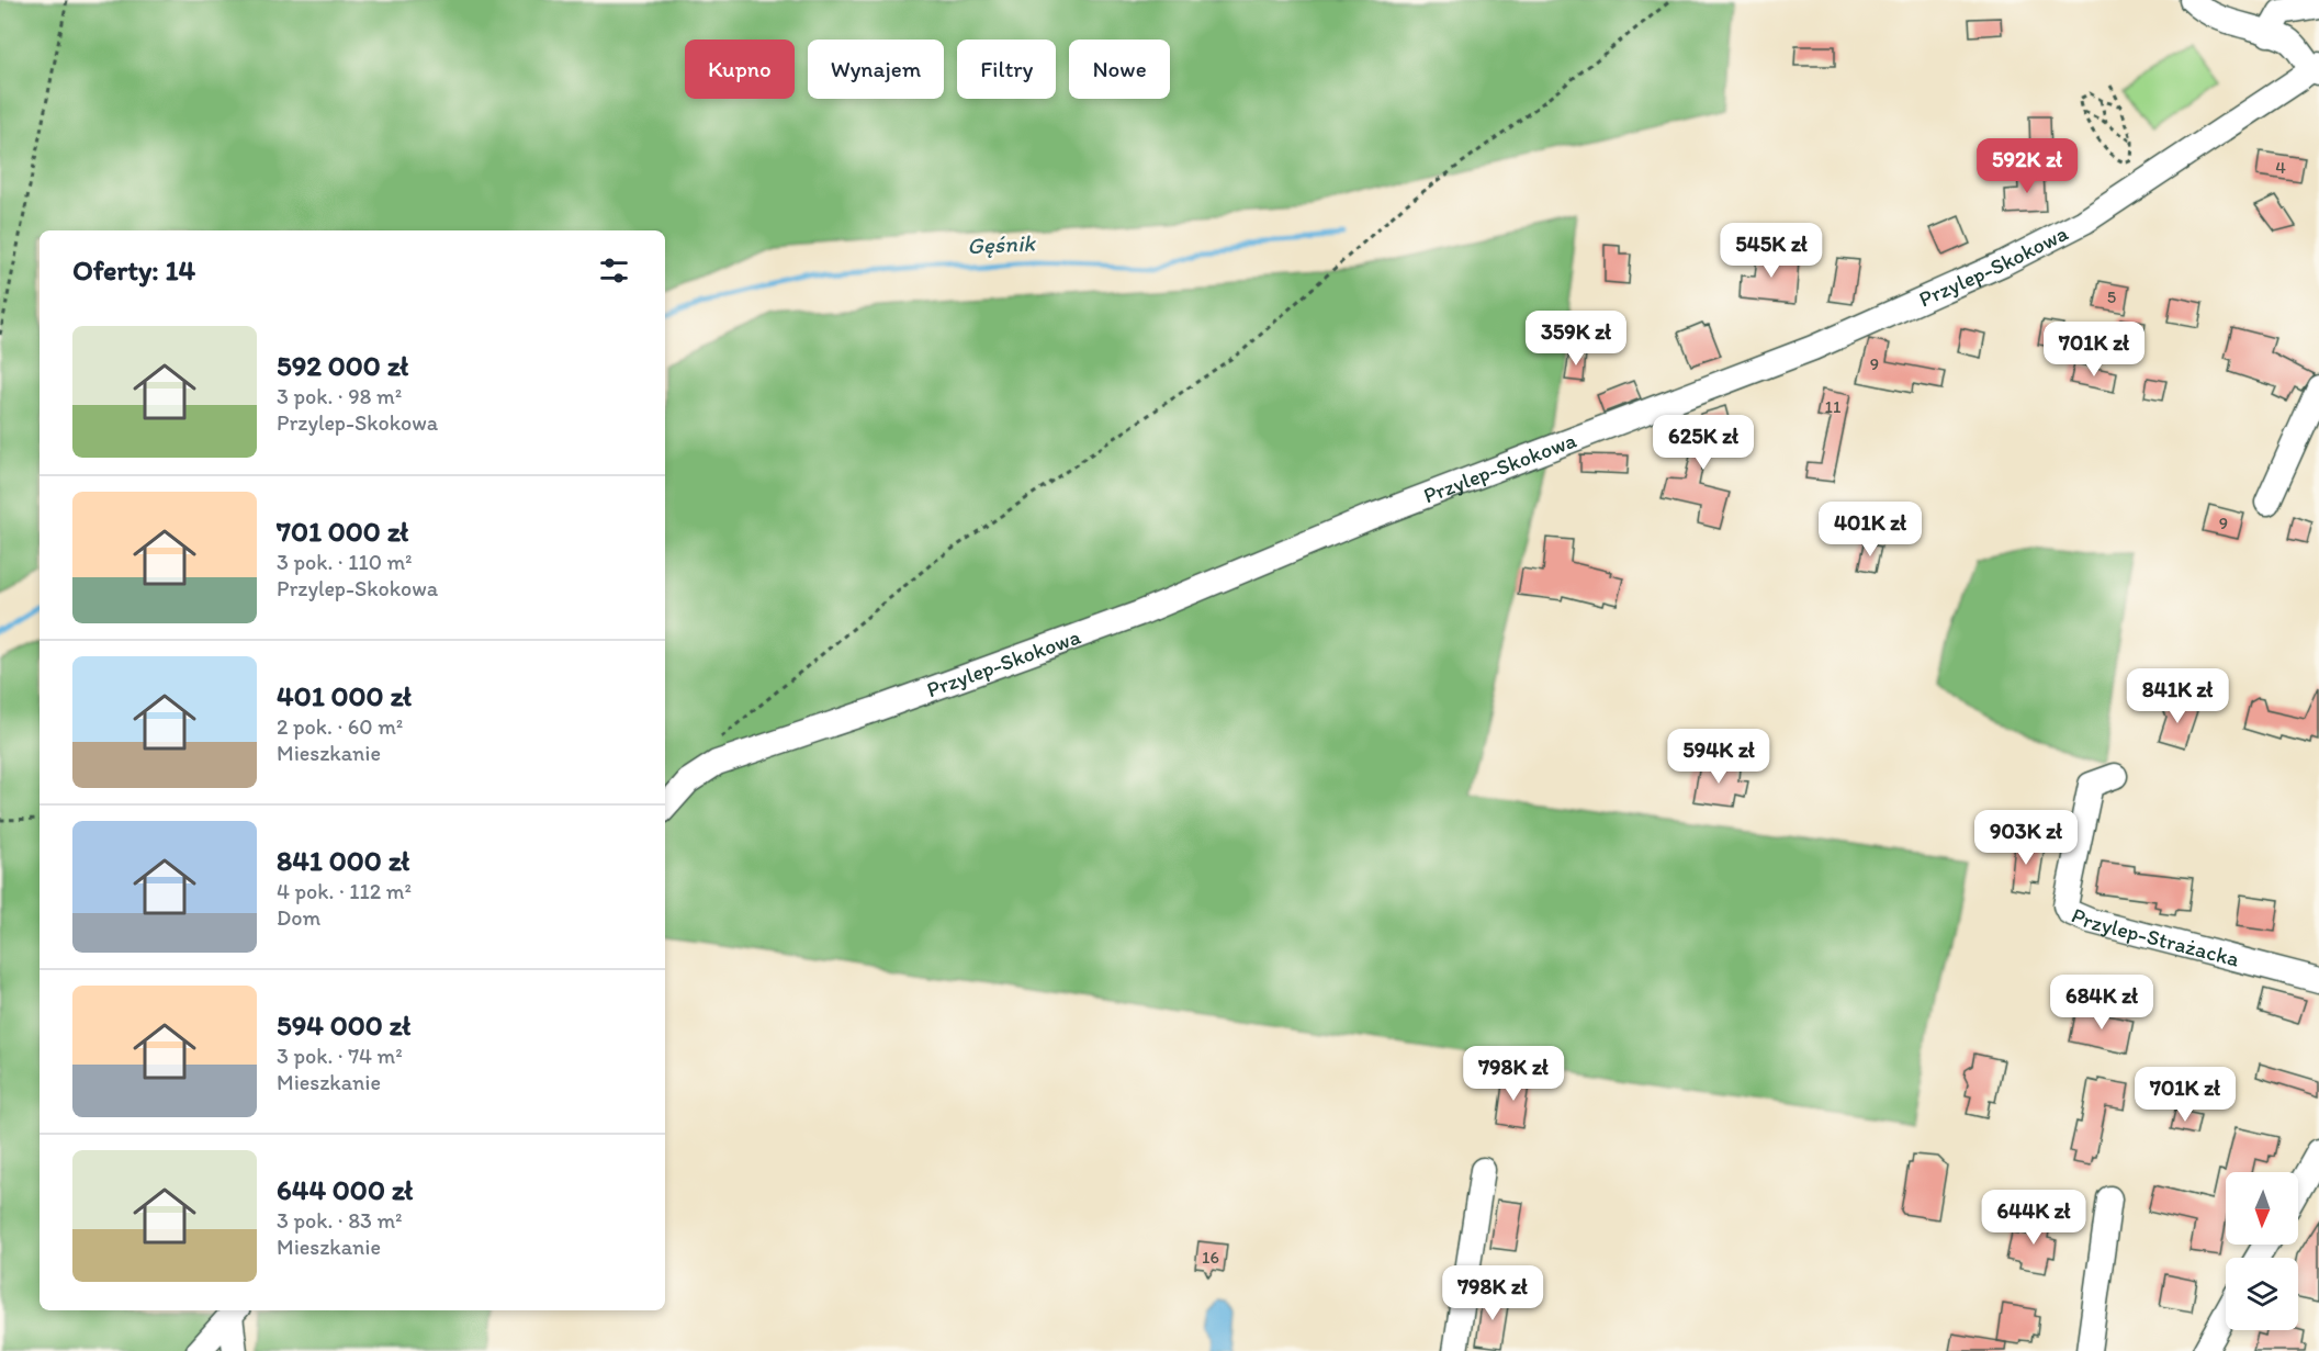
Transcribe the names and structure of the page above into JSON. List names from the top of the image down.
{
  "streets": {
    "street": ["Przylep-Skokowa", "Przylep-Strażacka"]
  },
  "water": ["Gęśnik"],
  "house_numbers": [
    "4",
    "5",
    "9",
    "11",
    "9",
    "16"
  ],
  "north": "bottom",
  "page": {
    "chip": [
      "Kupno",
      "Wynajem",
      "Filtry",
      "Nowe"
    ],
    "price": [
      "592K zł",
      "545K zł",
      "359K zł",
      "701K zł",
      "625K zł",
      "401K zł",
      "841K zł",
      "594K zł",
      "903K zł",
      "684K zł",
      "798K zł",
      "701K zł",
      "644K zł",
      "798K zł"
    ],
    "heading": "Oferty: 14",
    "list": [
      {
        "name": "592 000 zł",
        "note": "3 pok. · 98 m² · Przylep-Skokowa"
      },
      {
        "name": "701 000 zł",
        "note": "3 pok. · 110 m² · Przylep-Skokowa"
      },
      {
        "name": "401 000 zł",
        "note": "2 pok. · 60 m² · Mieszkanie"
      },
      {
        "name": "841 000 zł",
        "note": "4 pok. · 112 m² · Dom"
      },
      {
        "name": "594 000 zł",
        "note": "3 pok. · 74 m² · Mieszkanie"
      },
      {
        "name": "644 000 zł",
        "note": "3 pok. · 83 m² · Mieszkanie"
      }
    ]
  }
}
